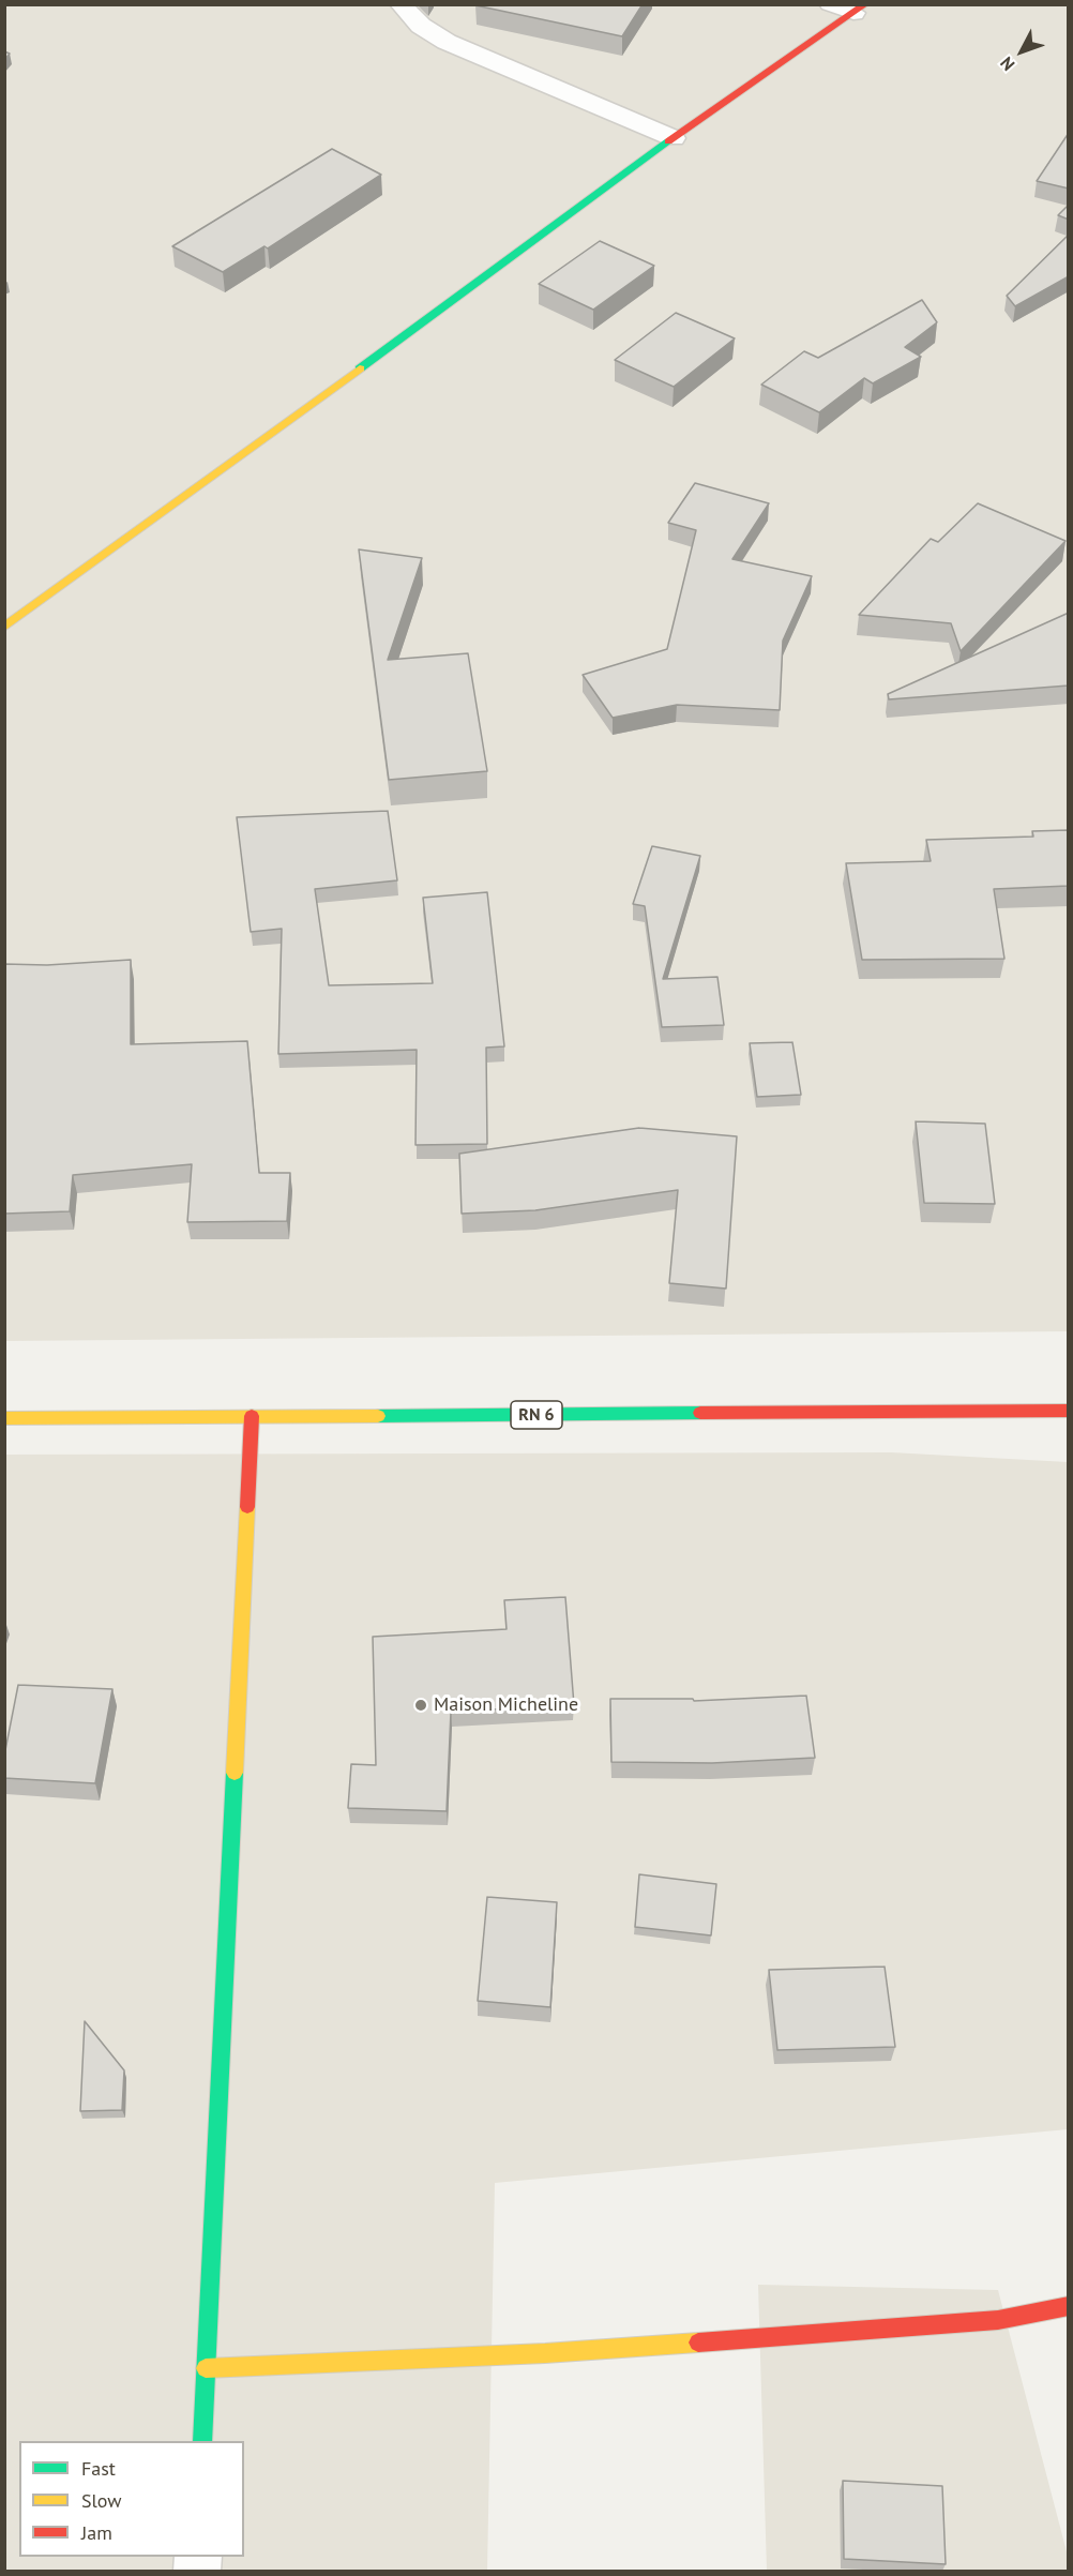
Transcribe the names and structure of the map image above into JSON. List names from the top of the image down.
{
  "streets": {
    "street": ["RN 6"]
  },
  "places": ["Maison Micheline"],
  "legend": ["Fast", "Slow", "Jam"],
  "north": "bottom left"
}
